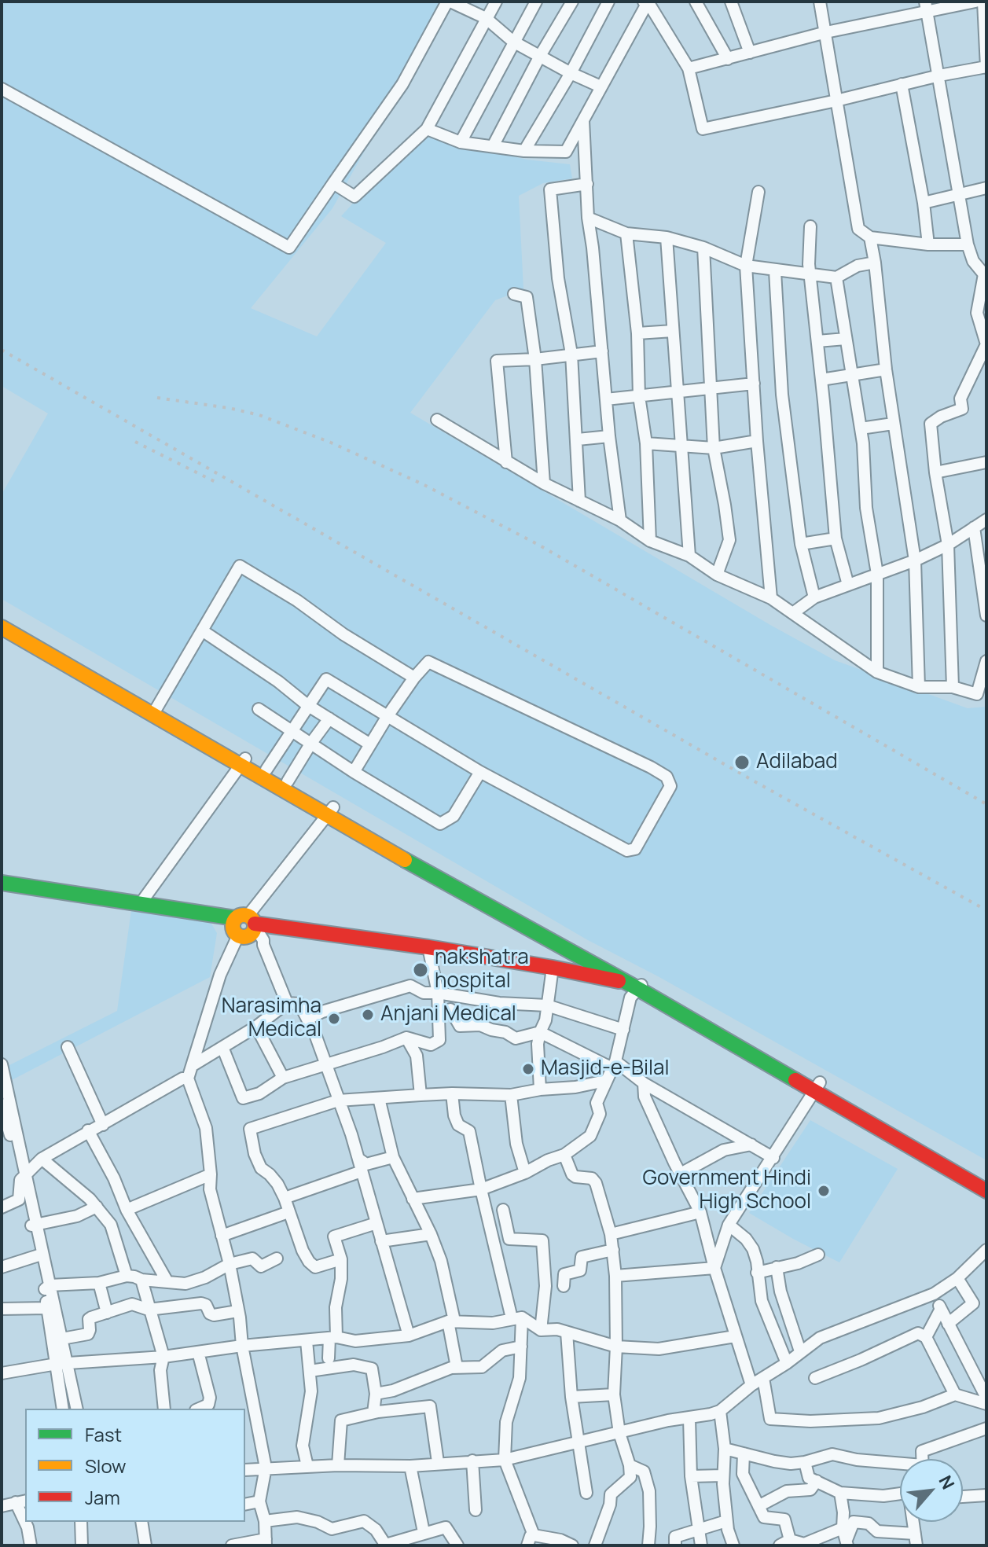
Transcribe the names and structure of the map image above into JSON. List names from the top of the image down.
{
  "places": [
    "Adilabad",
    "nakshatra hospital",
    "Anjani Medical",
    "Narasimha Medical",
    "Masjid-e-Bilal",
    "Government Hindi High School"
  ],
  "legend": ["Fast", "Slow", "Jam"],
  "north": "top right"
}
